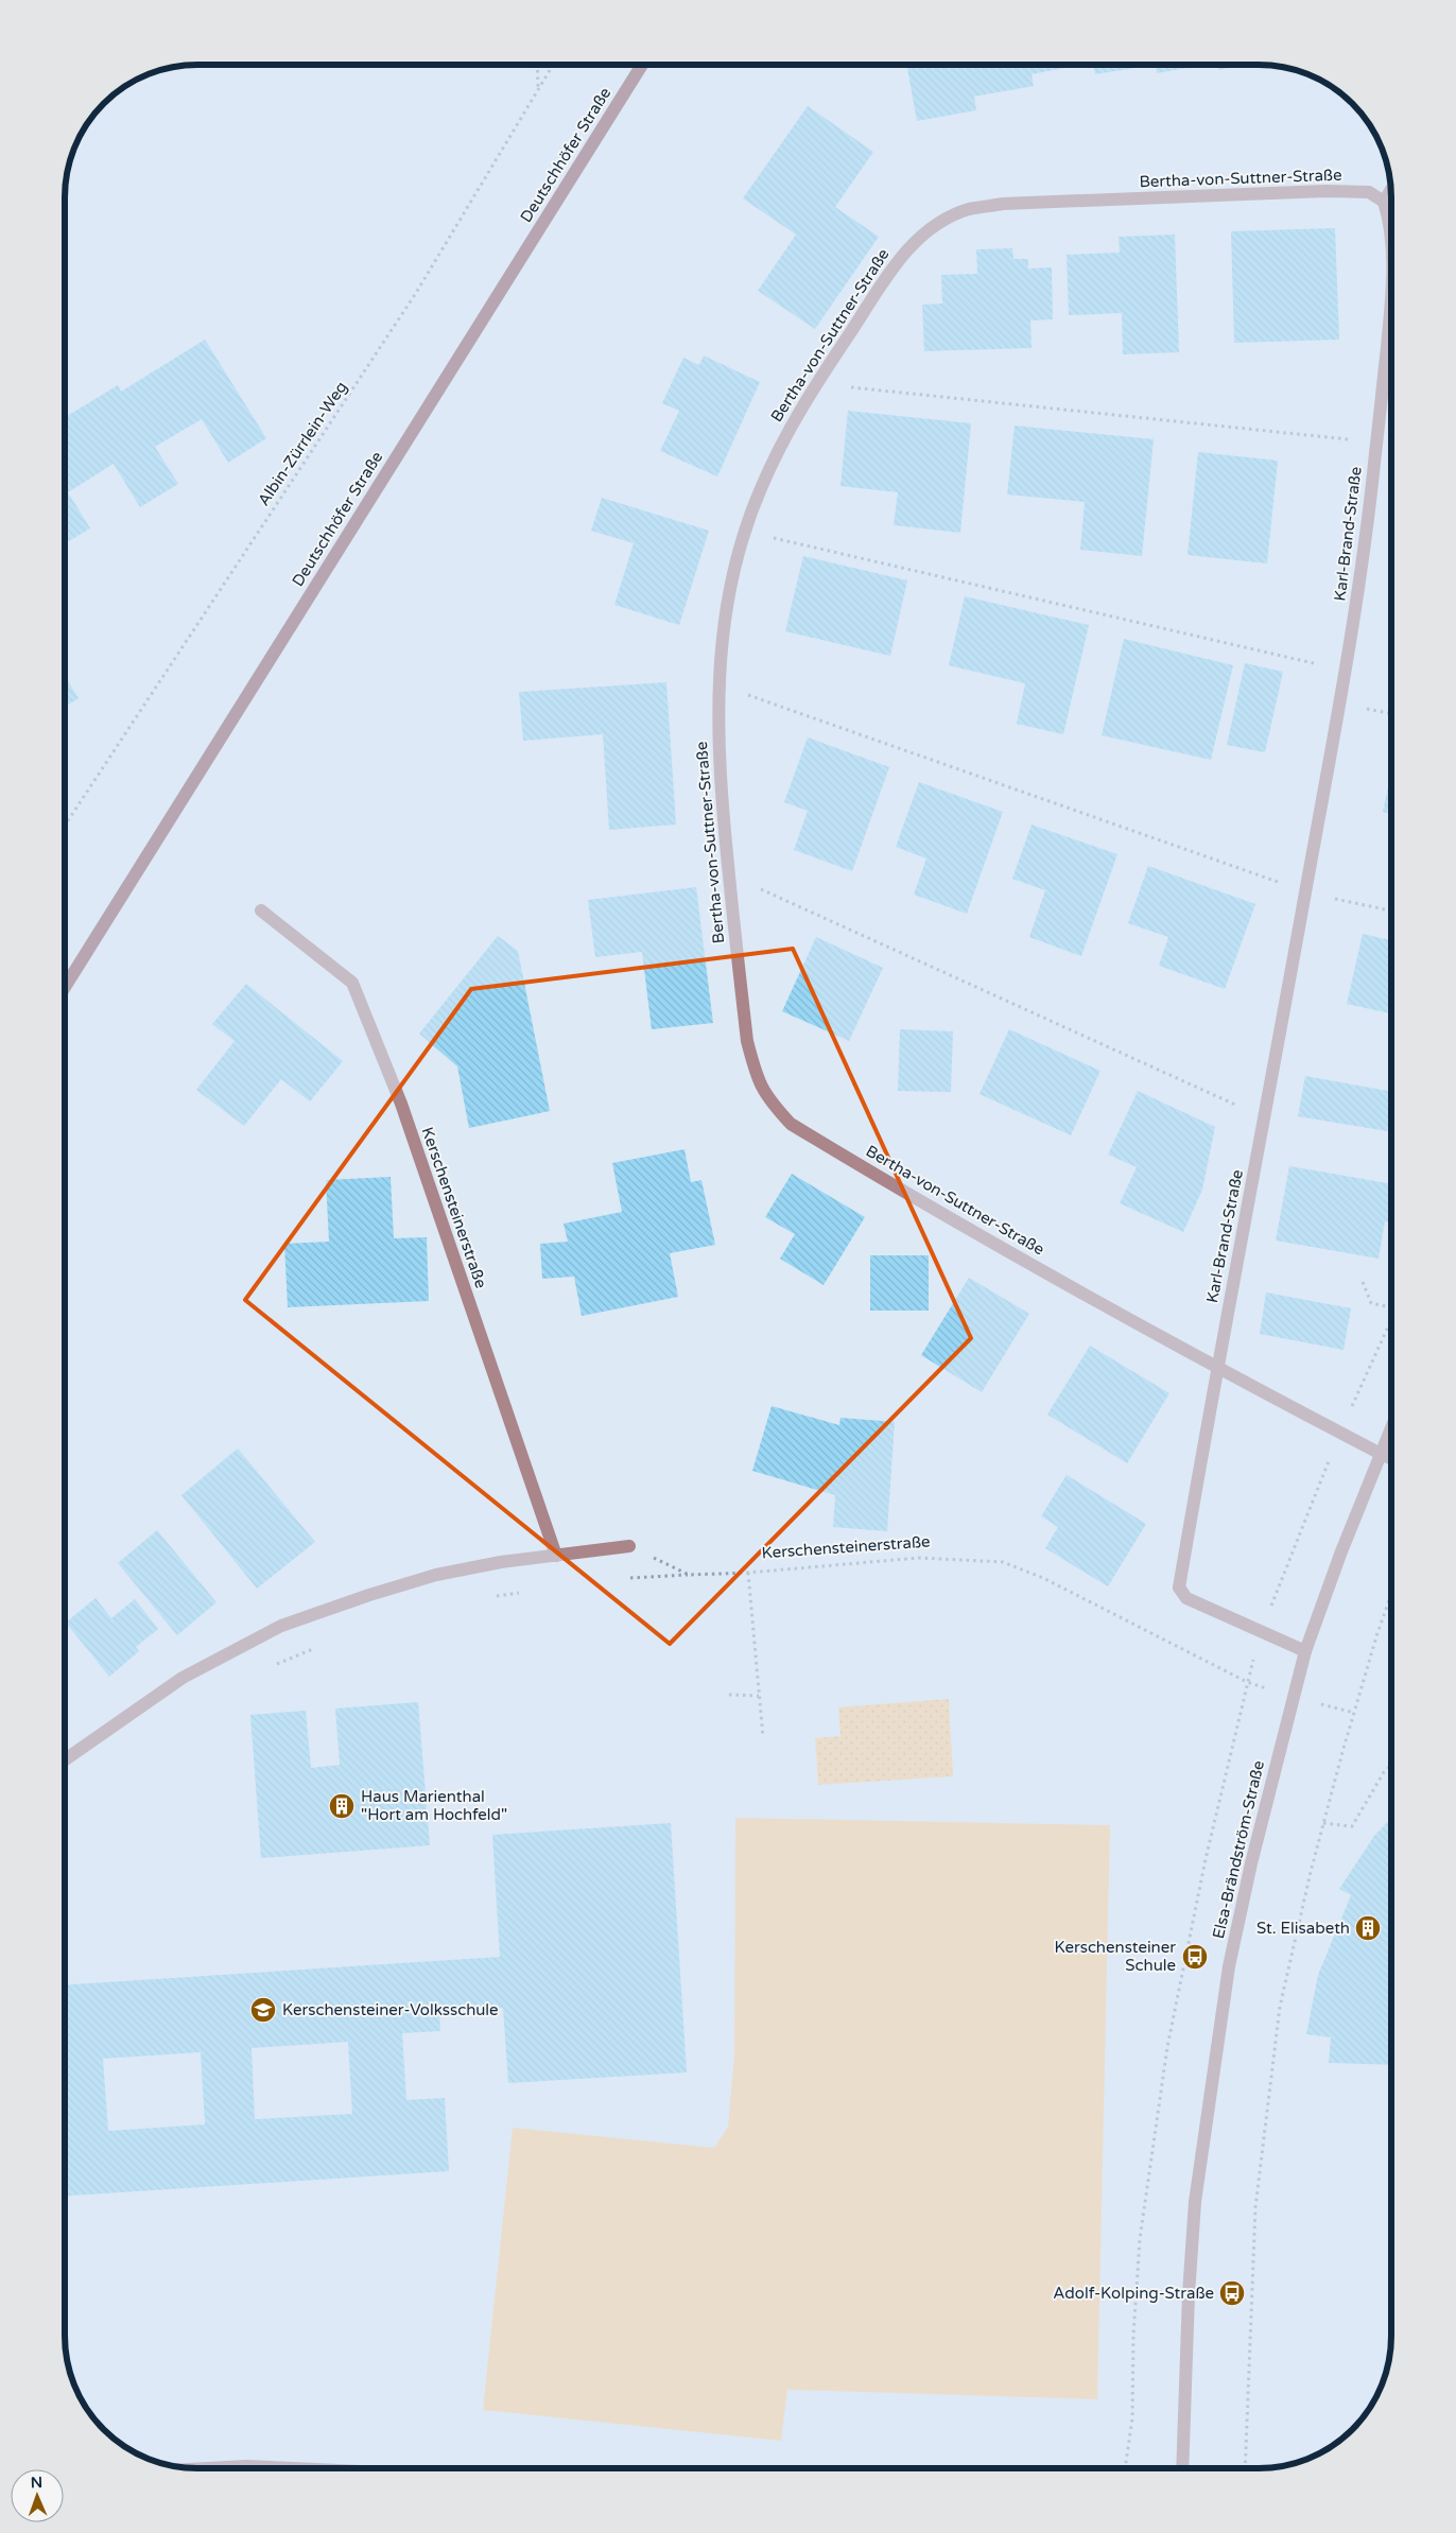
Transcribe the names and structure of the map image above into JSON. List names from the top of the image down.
{
  "streets": {
    "main road": ["Deutschhöfer Straße"],
    "street": [
      "Bertha-von-Suttner-Straße",
      "Karl-Brand-Straße",
      "Kerschensteinerstraße",
      "Elsa-Brändström-Straße"
    ],
    "path": ["Albin-Zürrlein-Weg"]
  },
  "crossings": [
    ["Bertha-von-Suttner-Straße", "Karl-Brand-Straße"],
    ["Bertha-von-Suttner-Straße", "Elsa-Brändström-Straße"],
    ["Karl-Brand-Straße", "Elsa-Brändström-Straße"],
    ["Kerschensteinerstraße", "Elsa-Brändström-Straße"]
  ],
  "places": {
    "building": ["Haus Marienthal \"Hort am Hochfeld\"", "St. Elisabeth"],
    "bus stop": ["Kerschensteiner Schule", "Adolf-Kolping-Straße"],
    "school or university": ["Kerschensteiner-Volksschule"]
  },
  "north": "top"
}
